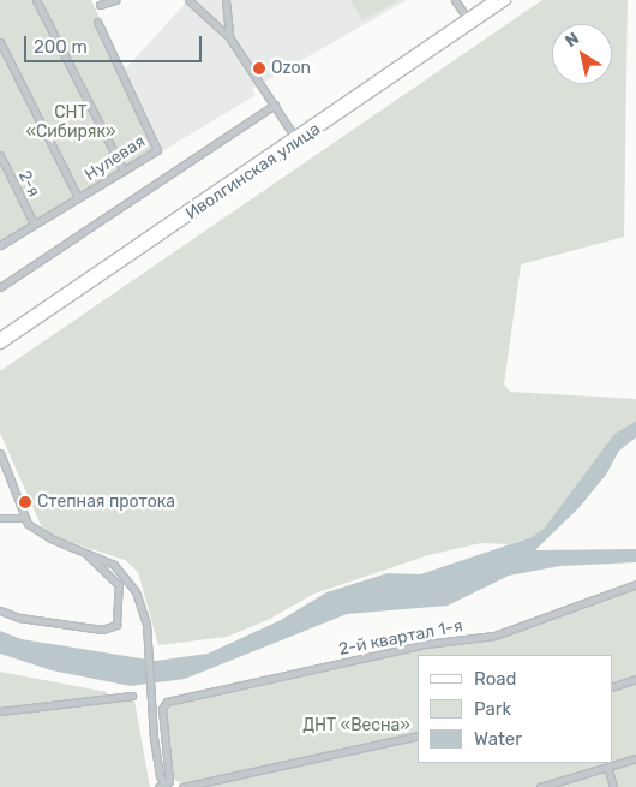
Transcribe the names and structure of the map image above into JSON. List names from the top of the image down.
{
  "streets": {
    "main road": ["Иволгинская улица"],
    "street": ["Нулевая", "2-я", "2-й квартал 1-я"]
  },
  "crossings": [
    ["Нулевая", "2-я"]
  ],
  "parks": ["СНТ «Сибиряк»", "ДНТ «Весна»"],
  "places": ["Ozon", "Степная протока"],
  "legend": ["Road", "Park", "Water"],
  "scale_bar": "200 m",
  "north": "top left"
}
